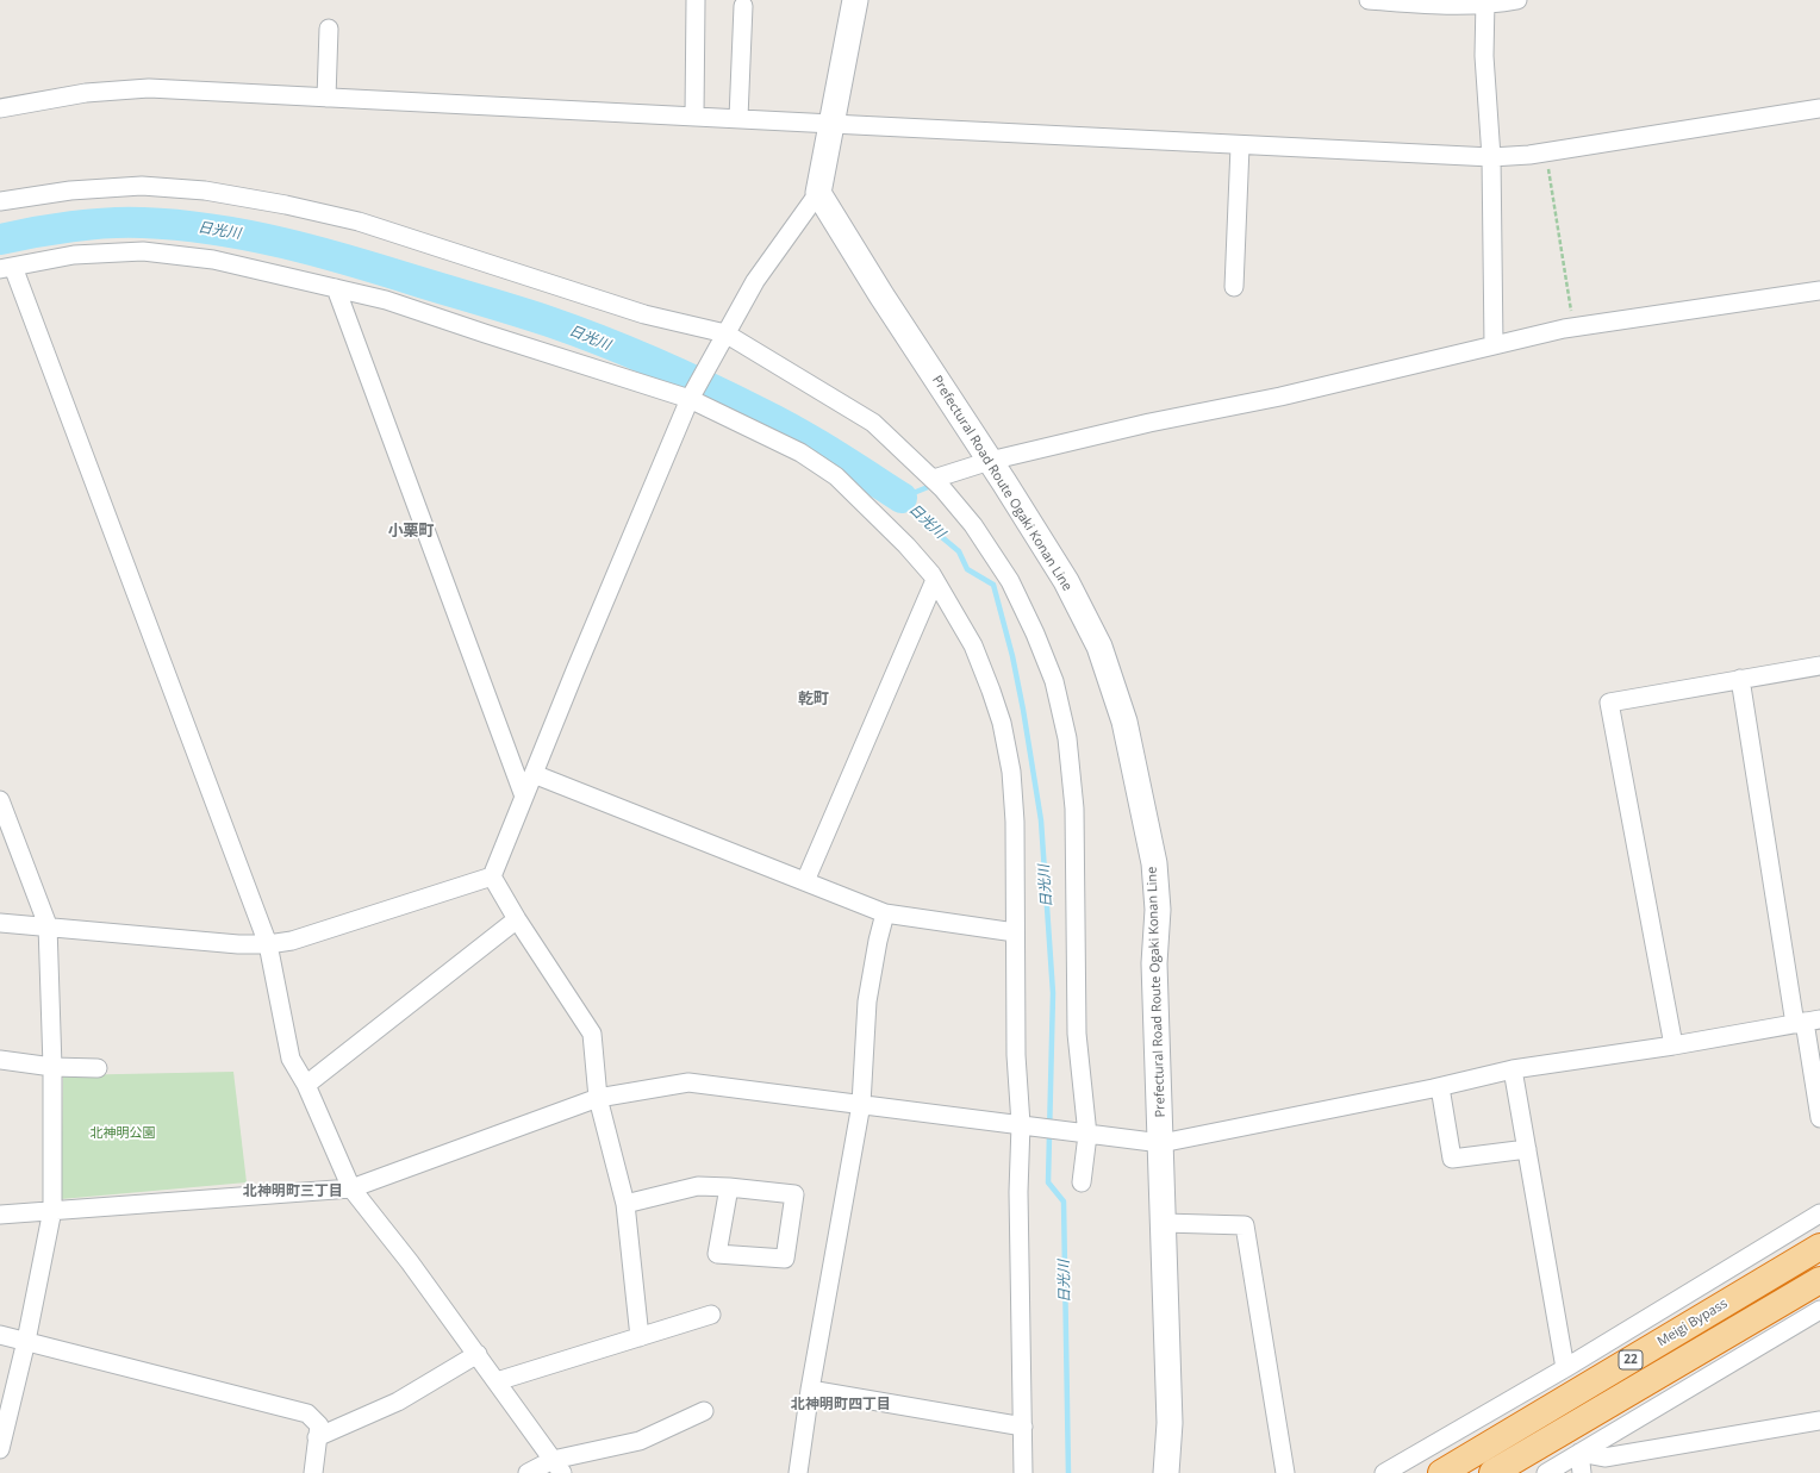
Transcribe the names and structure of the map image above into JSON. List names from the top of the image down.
{
  "streets": {
    "highway": ["Meigi Bypass", "22"],
    "main road": ["Prefectural Road Route Ogaki Konan Line"]
  },
  "districts": [
    "小栗町",
    "乾町",
    "北神明町三丁目",
    "北神明町四丁目"
  ],
  "water": ["日光川"],
  "parks": ["北神明公園"]
}
